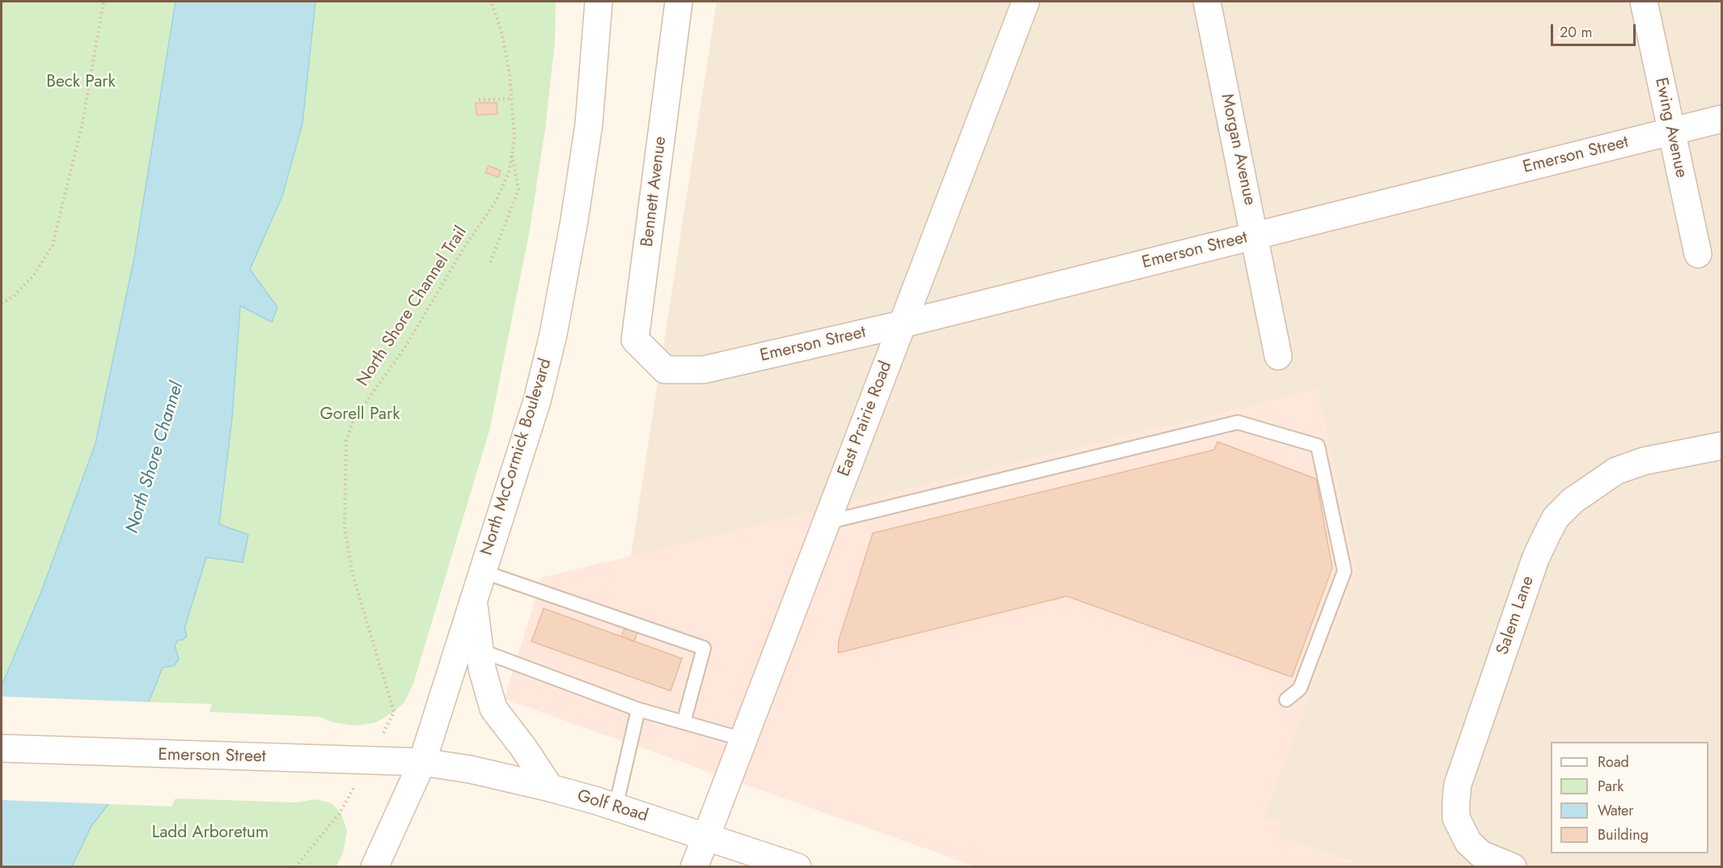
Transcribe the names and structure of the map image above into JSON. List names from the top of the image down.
{
  "streets": {
    "street": [
      "Ewing Avenue",
      "Morgan Avenue",
      "Emerson Street",
      "Bennett Avenue",
      "East Prairie Road",
      "North McCormick Boulevard",
      "Salem Lane",
      "Golf Road"
    ],
    "path": ["North Shore Channel Trail"]
  },
  "crossings": [
    ["Ewing Avenue", "Emerson Street"],
    ["Morgan Avenue", "Emerson Street"],
    ["Emerson Street", "Bennett Avenue"],
    ["Emerson Street", "East Prairie Road"],
    ["Emerson Street", "Golf Road"],
    ["East Prairie Road", "Golf Road"]
  ],
  "water": ["North Shore Channel"],
  "parks": ["Beck Park", "Gorell Park", "Ladd Arboretum"],
  "legend": [
    "Road",
    "Park",
    "Water",
    "Building"
  ],
  "scale_bar": "20 m"
}
